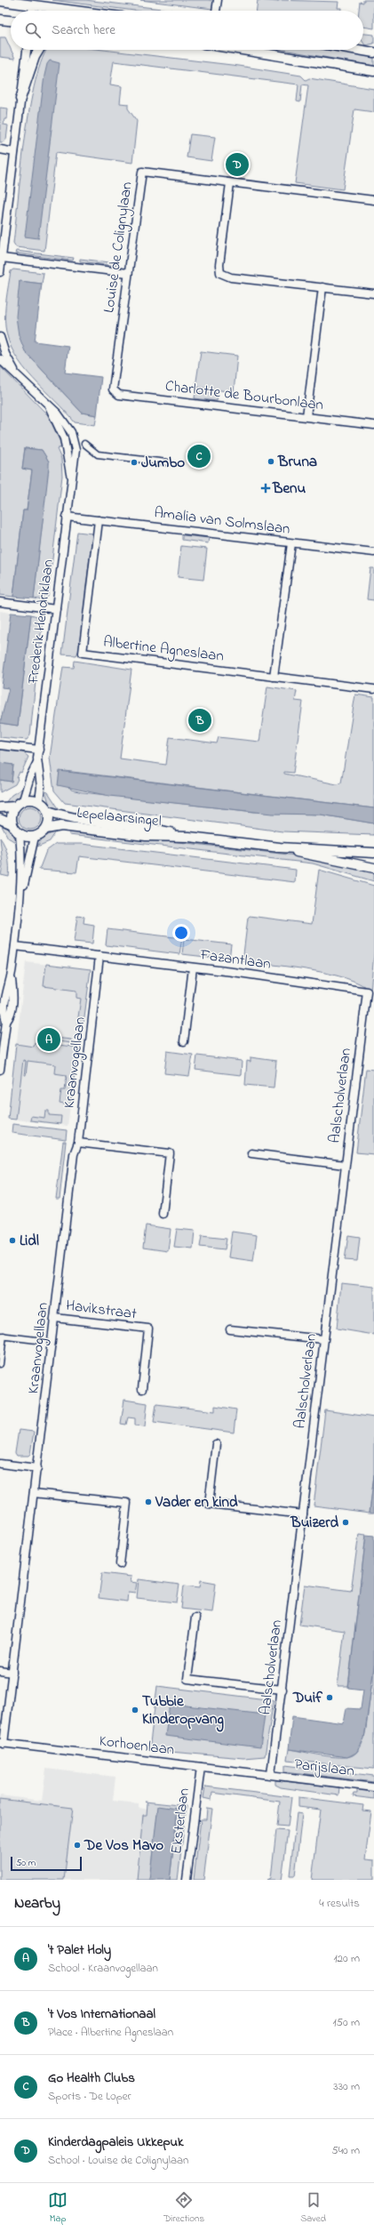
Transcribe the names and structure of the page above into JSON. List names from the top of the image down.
{
  "streets": {
    "street": [
      "Louise de Colignylaan",
      "Charlotte de Bourbonlaan",
      "Amalia van Solmslaan",
      "Frederik Hendriklaan",
      "Albertine Agneslaan",
      "Lepelaarsingel",
      "Fazantlaan",
      "Kraanvogellaan",
      "Aalscholverlaan",
      "Havikstraat",
      "Korhoenlaan",
      "Parijslaan",
      "Eksterlaan"
    ]
  },
  "crossings": [
    ["Louise de Colignylaan", "Charlotte de Bourbonlaan"],
    ["Amalia van Solmslaan", "Frederik Hendriklaan"],
    ["Amalia van Solmslaan", "Albertine Agneslaan"],
    ["Frederik Hendriklaan", "Lepelaarsingel"],
    ["Fazantlaan", "Kraanvogellaan"],
    ["Fazantlaan", "Aalscholverlaan"],
    ["Kraanvogellaan", "Havikstraat"],
    ["Kraanvogellaan", "Korhoenlaan"],
    ["Aalscholverlaan", "Korhoenlaan"],
    ["Aalscholverlaan", "Parijslaan"],
    ["Korhoenlaan", "Parijslaan"],
    ["Korhoenlaan", "Eksterlaan"]
  ],
  "places": {
    "other": [
      "Bruna",
      "Jumbo",
      "Lidl",
      "Vader en kind",
      "Buizerd",
      "Duif",
      "Tubbie Kinderopvang",
      "De Vos Mavo"
    ],
    "health": ["Benu"]
  },
  "scale_bar": "50 m",
  "page": {
    "search": "Search here",
    "pins": [
      "D",
      "C",
      "B",
      "A"
    ],
    "scale": "50 m",
    "heading": ["Nearby", "4 results"],
    "list": [
      {
        "mark": "A",
        "name": "'t Palet Holy",
        "note": "School · Kraanvogellaan",
        "value": "120 m"
      },
      {
        "mark": "B",
        "name": "'t Vos Internationaal",
        "note": "Place · Albertine Agneslaan",
        "value": "150 m"
      },
      {
        "mark": "C",
        "name": "Go Health Clubs",
        "note": "Sports · De Loper",
        "value": "330 m"
      },
      {
        "mark": "D",
        "name": "Kinderdagpaleis Ukkepuk",
        "note": "School · Louise de Colignylaan",
        "value": "540 m"
      }
    ],
    "nav": ["Map", "Directions", "Saved"]
  }
}
